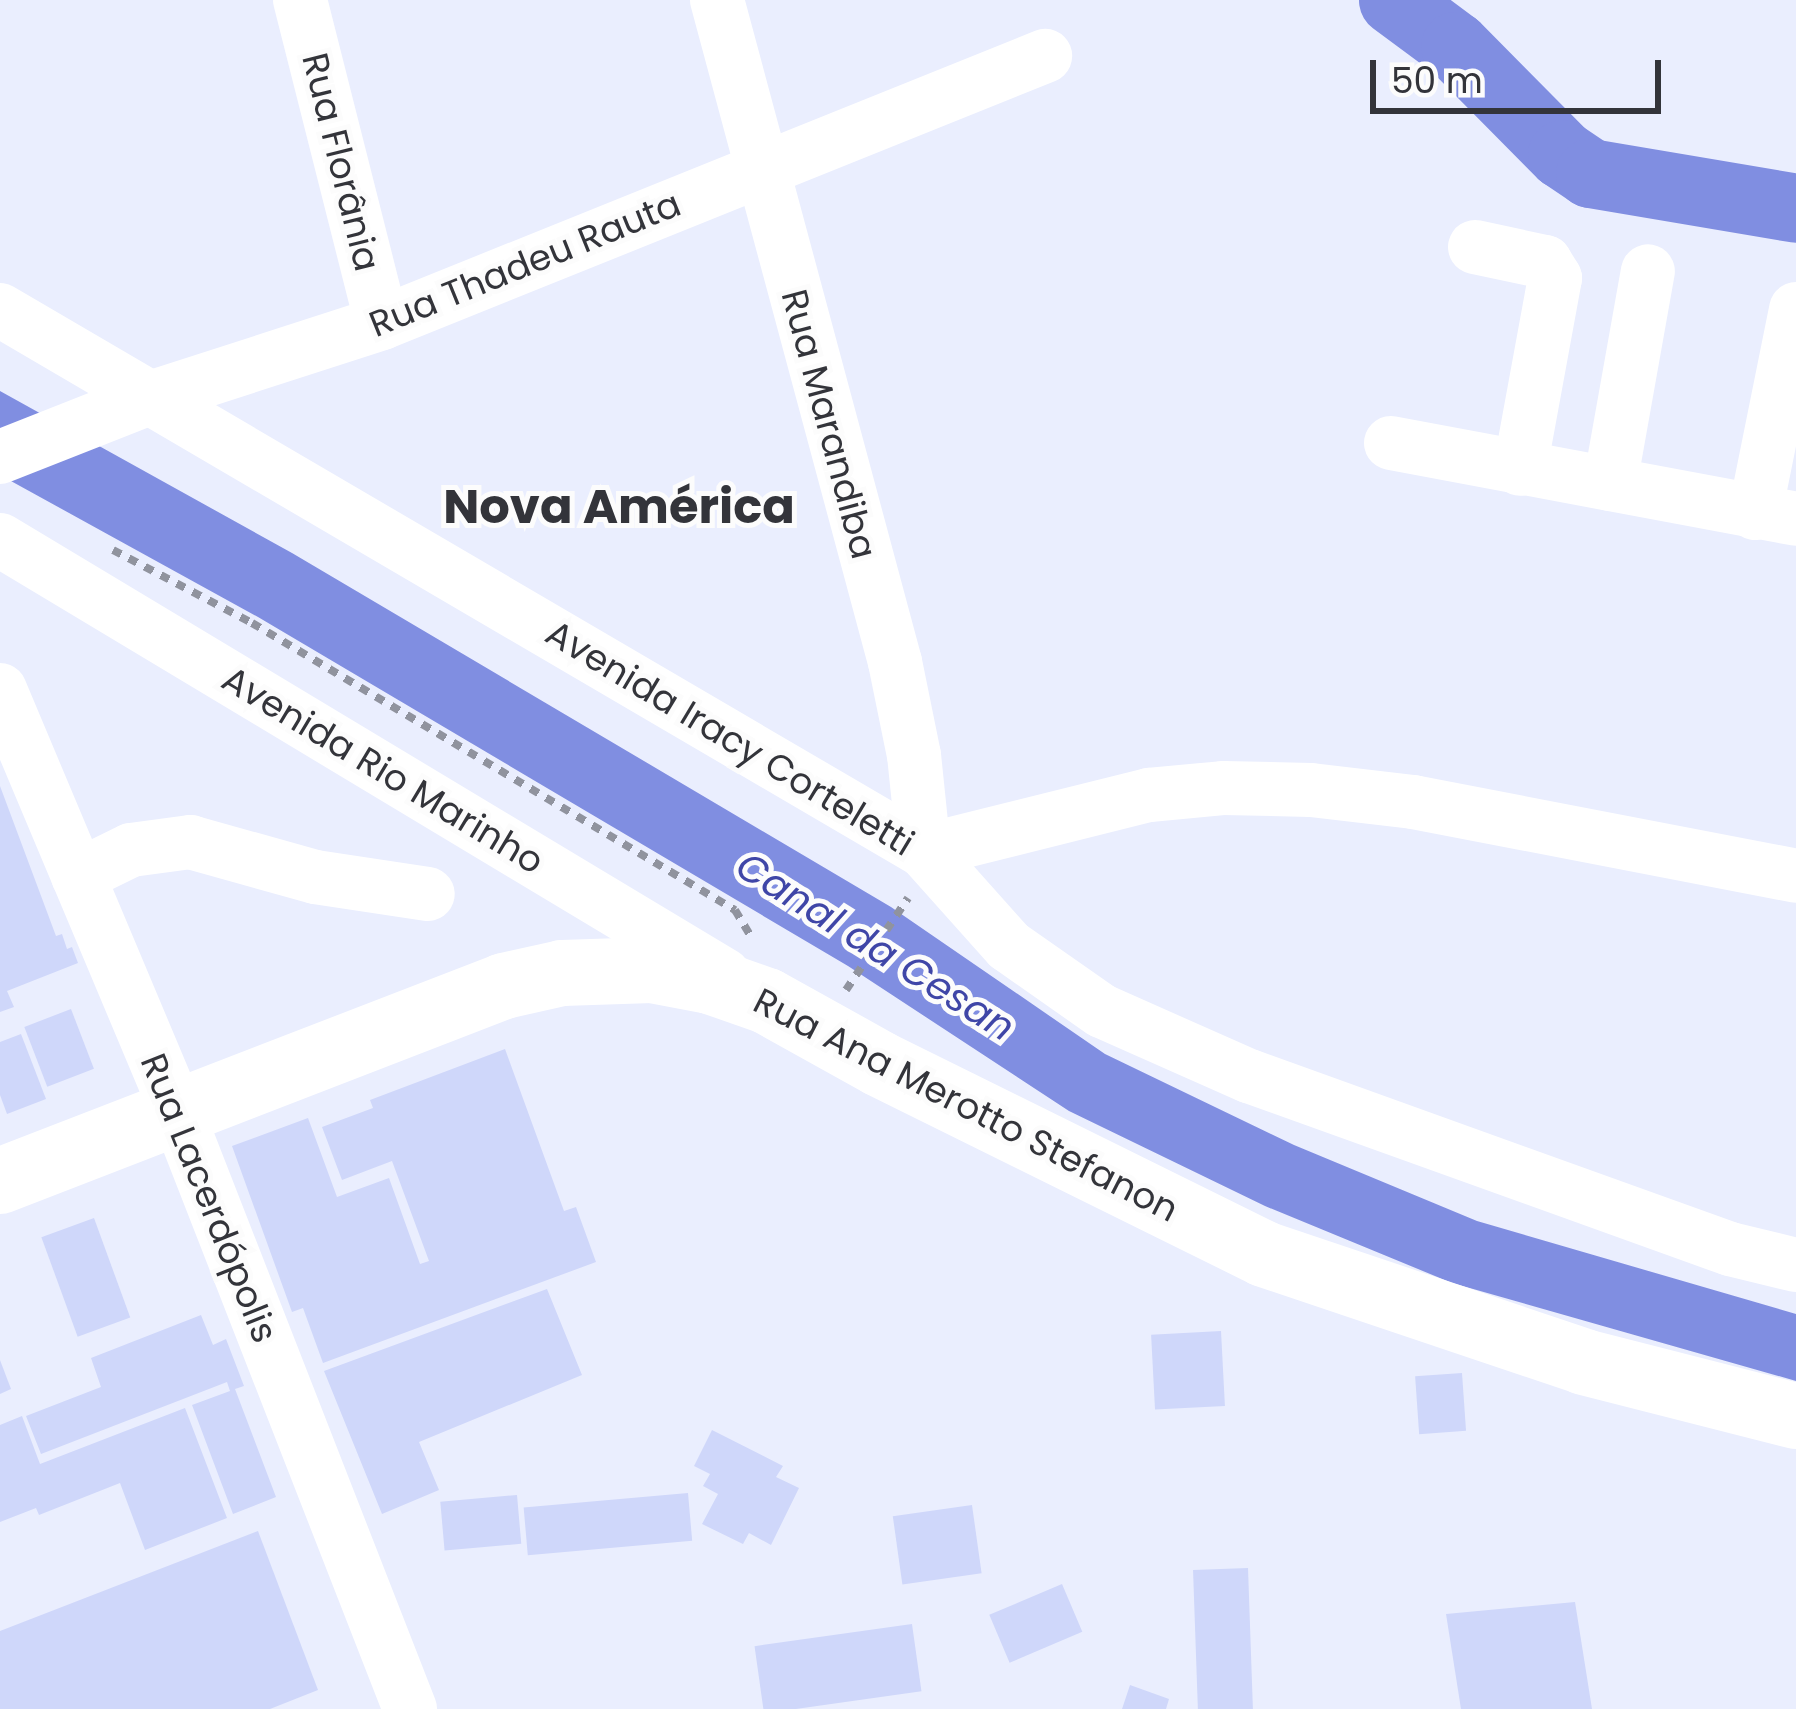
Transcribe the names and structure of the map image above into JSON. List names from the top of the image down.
{
  "streets": {
    "main road": ["Rua Ana Merotto Stefanon"],
    "street": [
      "Rua Florânia",
      "Rua Thadeu Rauta",
      "Rua Marandiba",
      "Avenida Iracy Corteletti",
      "Avenida Rio Marinho",
      "Rua Lacerdópolis"
    ]
  },
  "crossings": [
    ["Rua Florânia", "Rua Thadeu Rauta"],
    ["Rua Thadeu Rauta", "Rua Marandiba"],
    ["Rua Thadeu Rauta", "Avenida Iracy Corteletti"],
    ["Rua Marandiba", "Avenida Iracy Corteletti"],
    ["Avenida Rio Marinho", "Rua Ana Merotto Stefanon"],
    ["Rua Ana Merotto Stefanon", "Rua Lacerdópolis"]
  ],
  "districts": ["Nova América"],
  "water": ["Canal da Cesan"],
  "scale_bar": "50 m"
}
